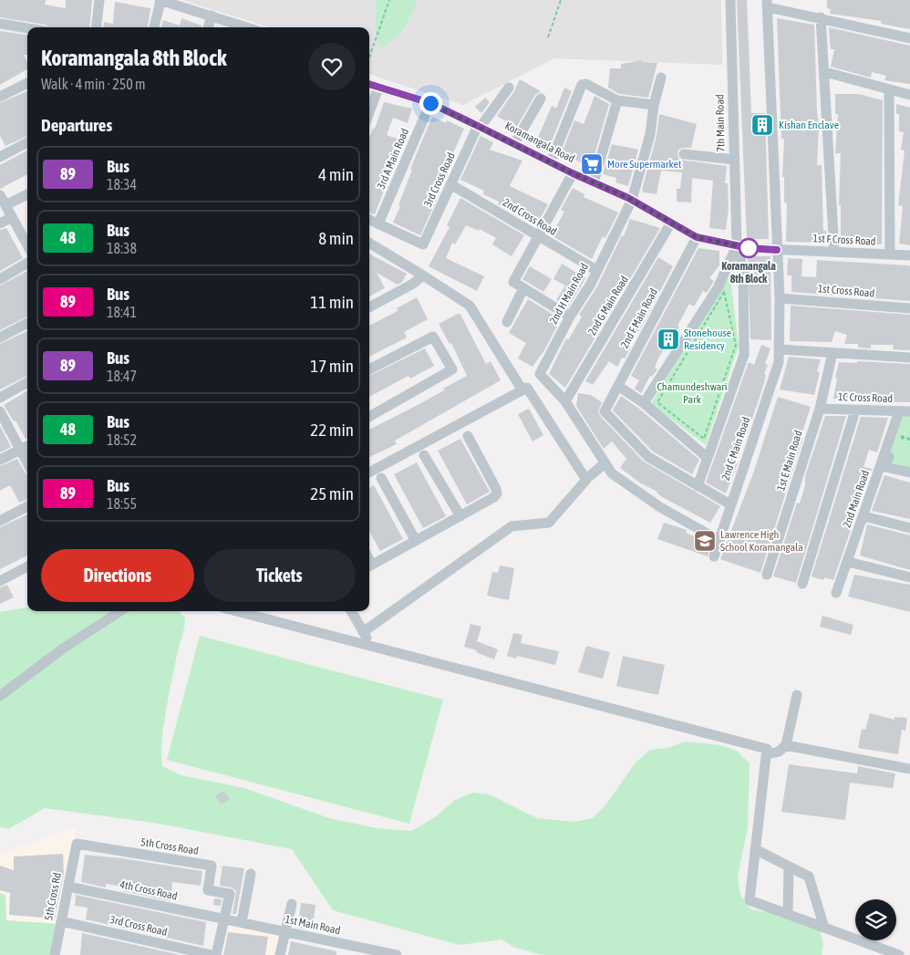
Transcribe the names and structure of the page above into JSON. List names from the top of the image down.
{
  "streets": {
    "street": [
      "7th Main Road",
      "Koramangala Road",
      "3rd A Main Road",
      "3rd Cross Road",
      "2nd Cross Road",
      "1st F Cross Road",
      "1st Cross Road",
      "2nd H Main Road",
      "2nd G Main Road",
      "2nd F Main Road",
      "1C Cross Road",
      "2nd C Main Road",
      "1st E Main Road",
      "2nd Main Road",
      "5th Cross Road",
      "4th Cross Road",
      "5th Cross Rd",
      "1st Main Road"
    ]
  },
  "crossings": [
    ["7th Main Road", "Koramangala Road"],
    ["Koramangala Road", "3rd A Main Road"],
    ["Koramangala Road", "3rd Cross Road"],
    ["Koramangala Road", "1st F Cross Road"],
    ["Koramangala Road", "2nd H Main Road"],
    ["Koramangala Road", "2nd G Main Road"],
    ["Koramangala Road", "2nd F Main Road"],
    ["Koramangala Road", "2nd C Main Road"],
    ["3rd A Main Road", "3rd Cross Road"],
    ["3rd Cross Road", "2nd Cross Road"],
    ["3rd Cross Road", "5th Cross Rd"],
    ["2nd Cross Road", "2nd H Main Road"],
    ["1st F Cross Road", "2nd C Main Road"],
    ["1st Cross Road", "2nd C Main Road"],
    ["2nd H Main Road", "2nd G Main Road"],
    ["2nd H Main Road", "2nd C Main Road"],
    ["1C Cross Road", "1st E Main Road"],
    ["1C Cross Road", "2nd Main Road"],
    ["5th Cross Road", "4th Cross Road"],
    ["5th Cross Road", "5th Cross Rd"],
    ["5th Cross Road", "1st Main Road"],
    ["4th Cross Road", "5th Cross Rd"],
    ["4th Cross Road", "1st Main Road"]
  ],
  "parks": ["Chamundeshwari Park"],
  "places": {
    "building": ["Kishan Enclave", "Stonehouse Residency"],
    "supermarket": ["More Supermarket"],
    "other": ["Koramangala 8th Block"],
    "school or university": ["Lawrence High School Koramangala"]
  },
  "lines": ["bus line 89"],
  "page": {
    "heading": [
      ["Koramangala 8th Block", "Walk · 4 min · 250 m"],
      "Departures"
    ],
    "list": [
      {
        "mark": "89",
        "name": "Bus",
        "note": "18:34",
        "value": "4 min"
      },
      {
        "mark": "48",
        "name": "Bus",
        "note": "18:38",
        "value": "8 min"
      },
      {
        "mark": "89",
        "name": "Bus",
        "note": "18:41",
        "value": "11 min"
      },
      {
        "mark": "89",
        "name": "Bus",
        "note": "18:47",
        "value": "17 min"
      },
      {
        "mark": "48",
        "name": "Bus",
        "note": "18:52",
        "value": "22 min"
      },
      {
        "mark": "89",
        "name": "Bus",
        "note": "18:55",
        "value": "25 min"
      }
    ],
    "buttons": ["Directions", "Tickets"]
  }
}
